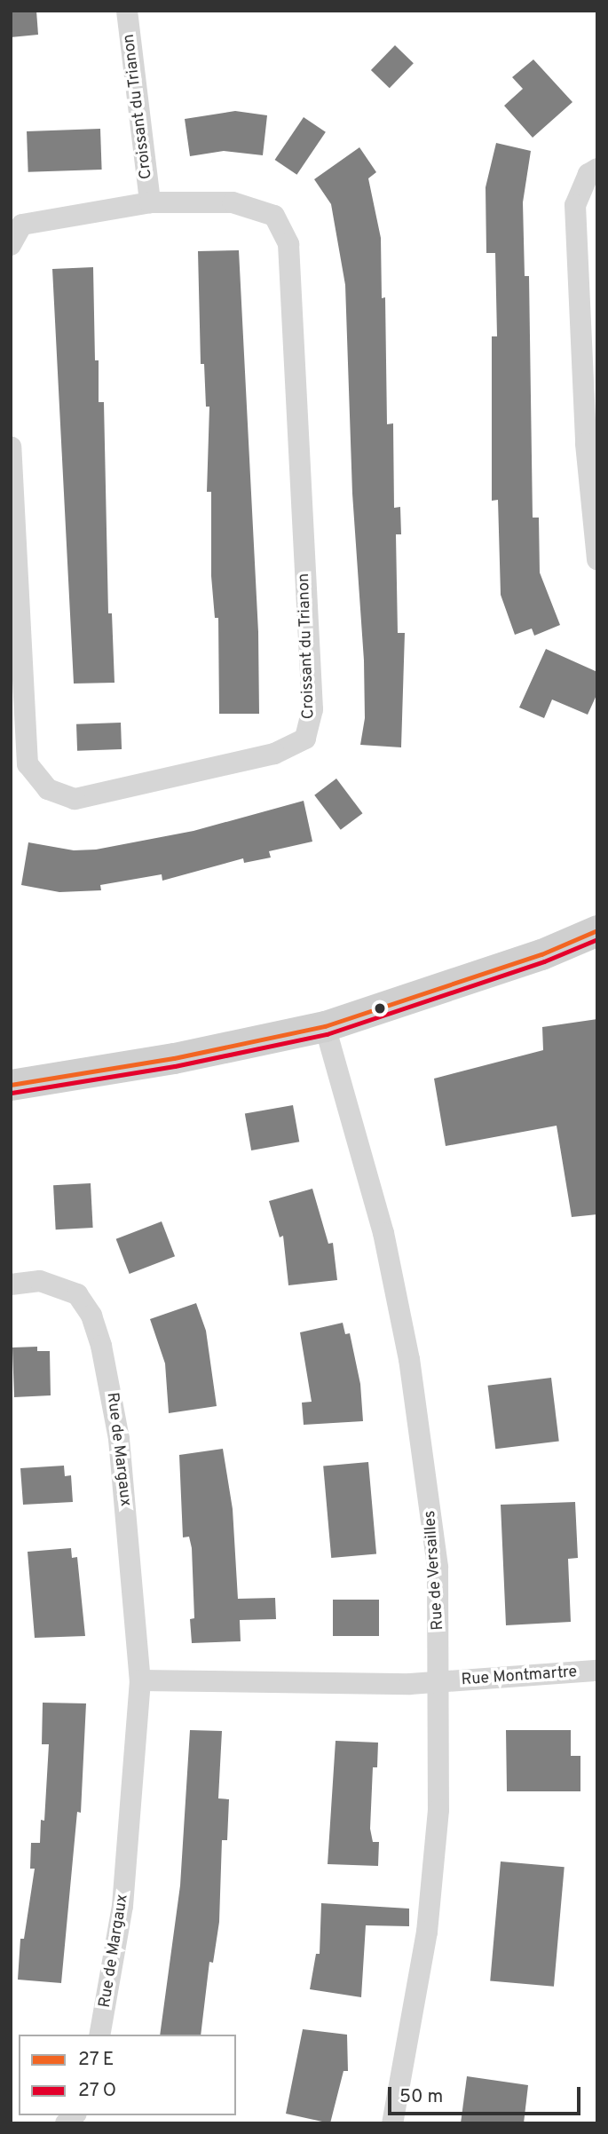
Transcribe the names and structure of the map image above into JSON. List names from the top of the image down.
{
  "streets": {
    "street": [
      "Croissant du Trianon",
      "Rue de Margaux",
      "Rue de Versailles",
      "Rue Montmartre"
    ]
  },
  "crossings": [
    ["Rue de Versailles", "Rue Montmartre"]
  ],
  "legend": ["27 E", "27 O"],
  "scale_bar": "50 m"
}
